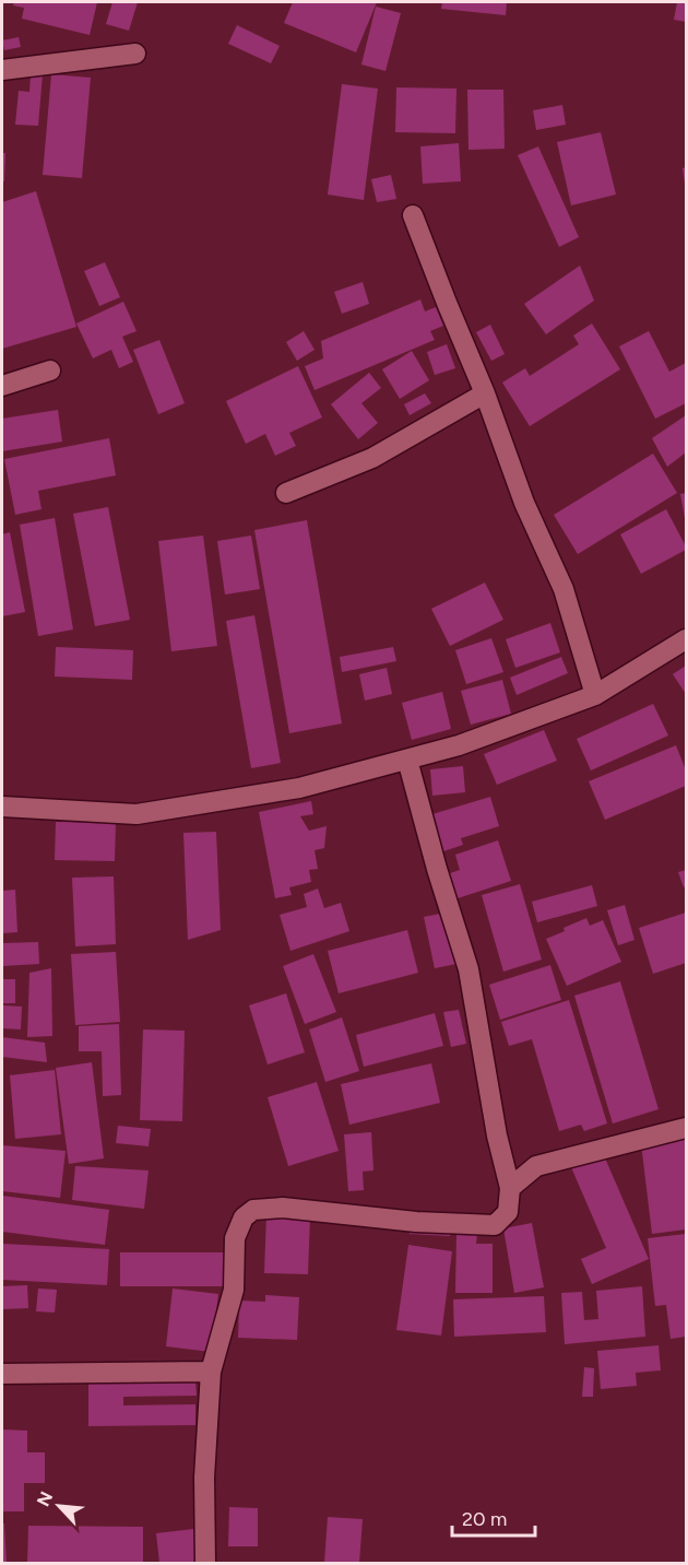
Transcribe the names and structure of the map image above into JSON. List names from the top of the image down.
{
  "scale_bar": "20 m",
  "north": "top left"
}
